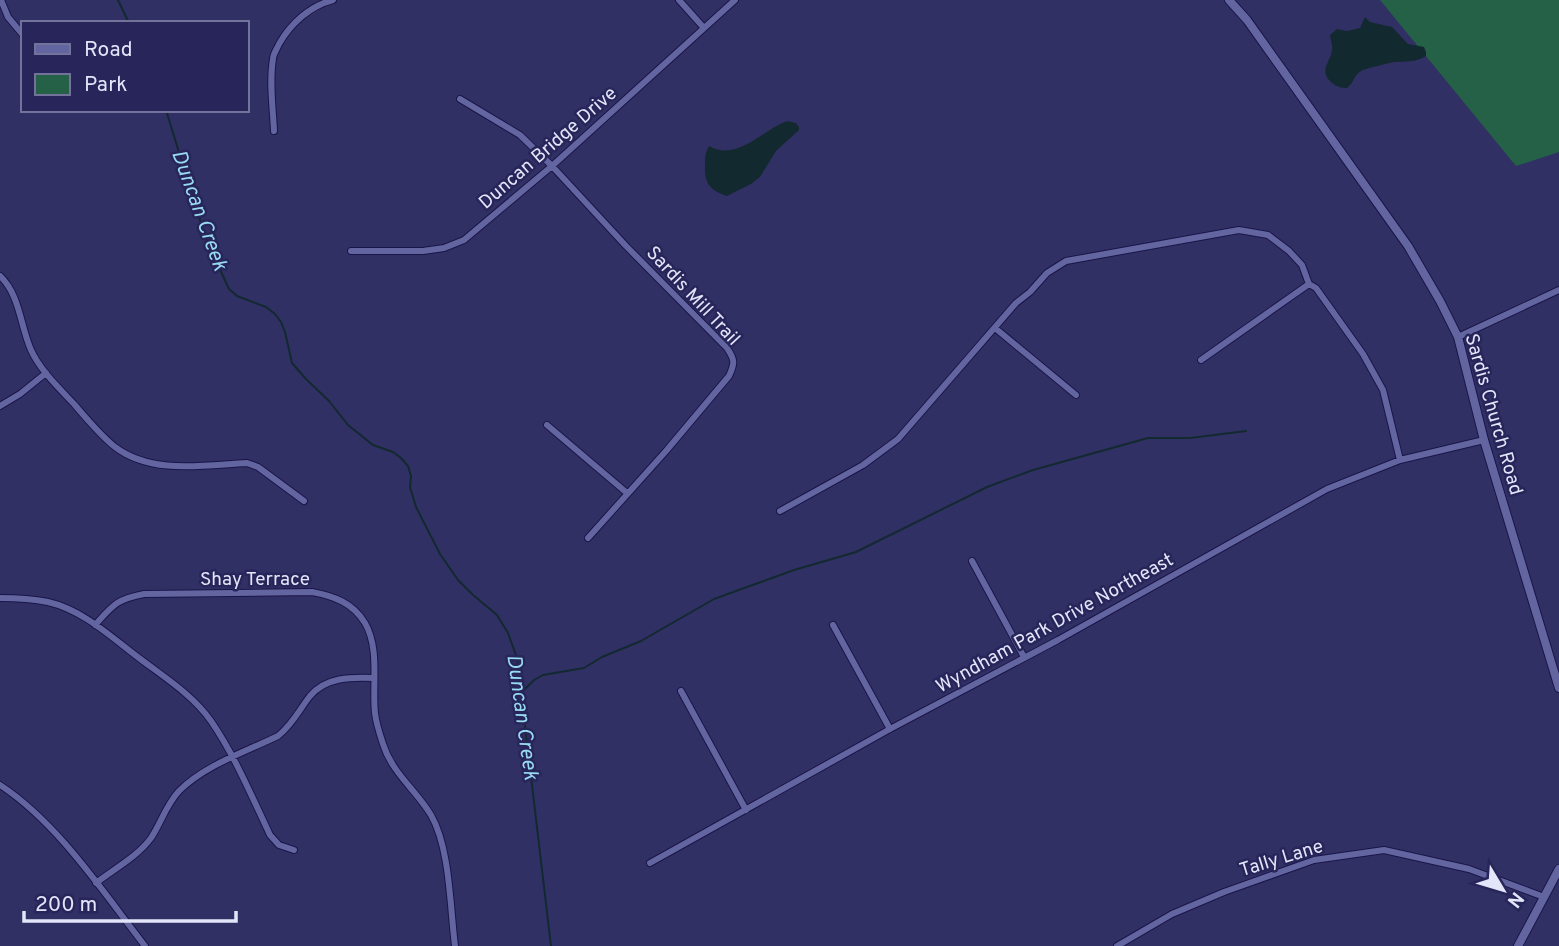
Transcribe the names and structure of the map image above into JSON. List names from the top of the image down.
{
  "streets": {
    "street": [
      "Duncan Bridge Drive",
      "Sardis Mill Trail",
      "Sardis Church Road",
      "Shay Terrace",
      "Wyndham Park Drive Northeast",
      "Tally Lane"
    ]
  },
  "crossings": [
    ["Duncan Bridge Drive", "Sardis Mill Trail"],
    ["Sardis Church Road", "Wyndham Park Drive Northeast"]
  ],
  "water": ["Duncan Creek"],
  "legend": ["Road", "Park"],
  "scale_bar": "200 m",
  "north": "bottom right"
}
